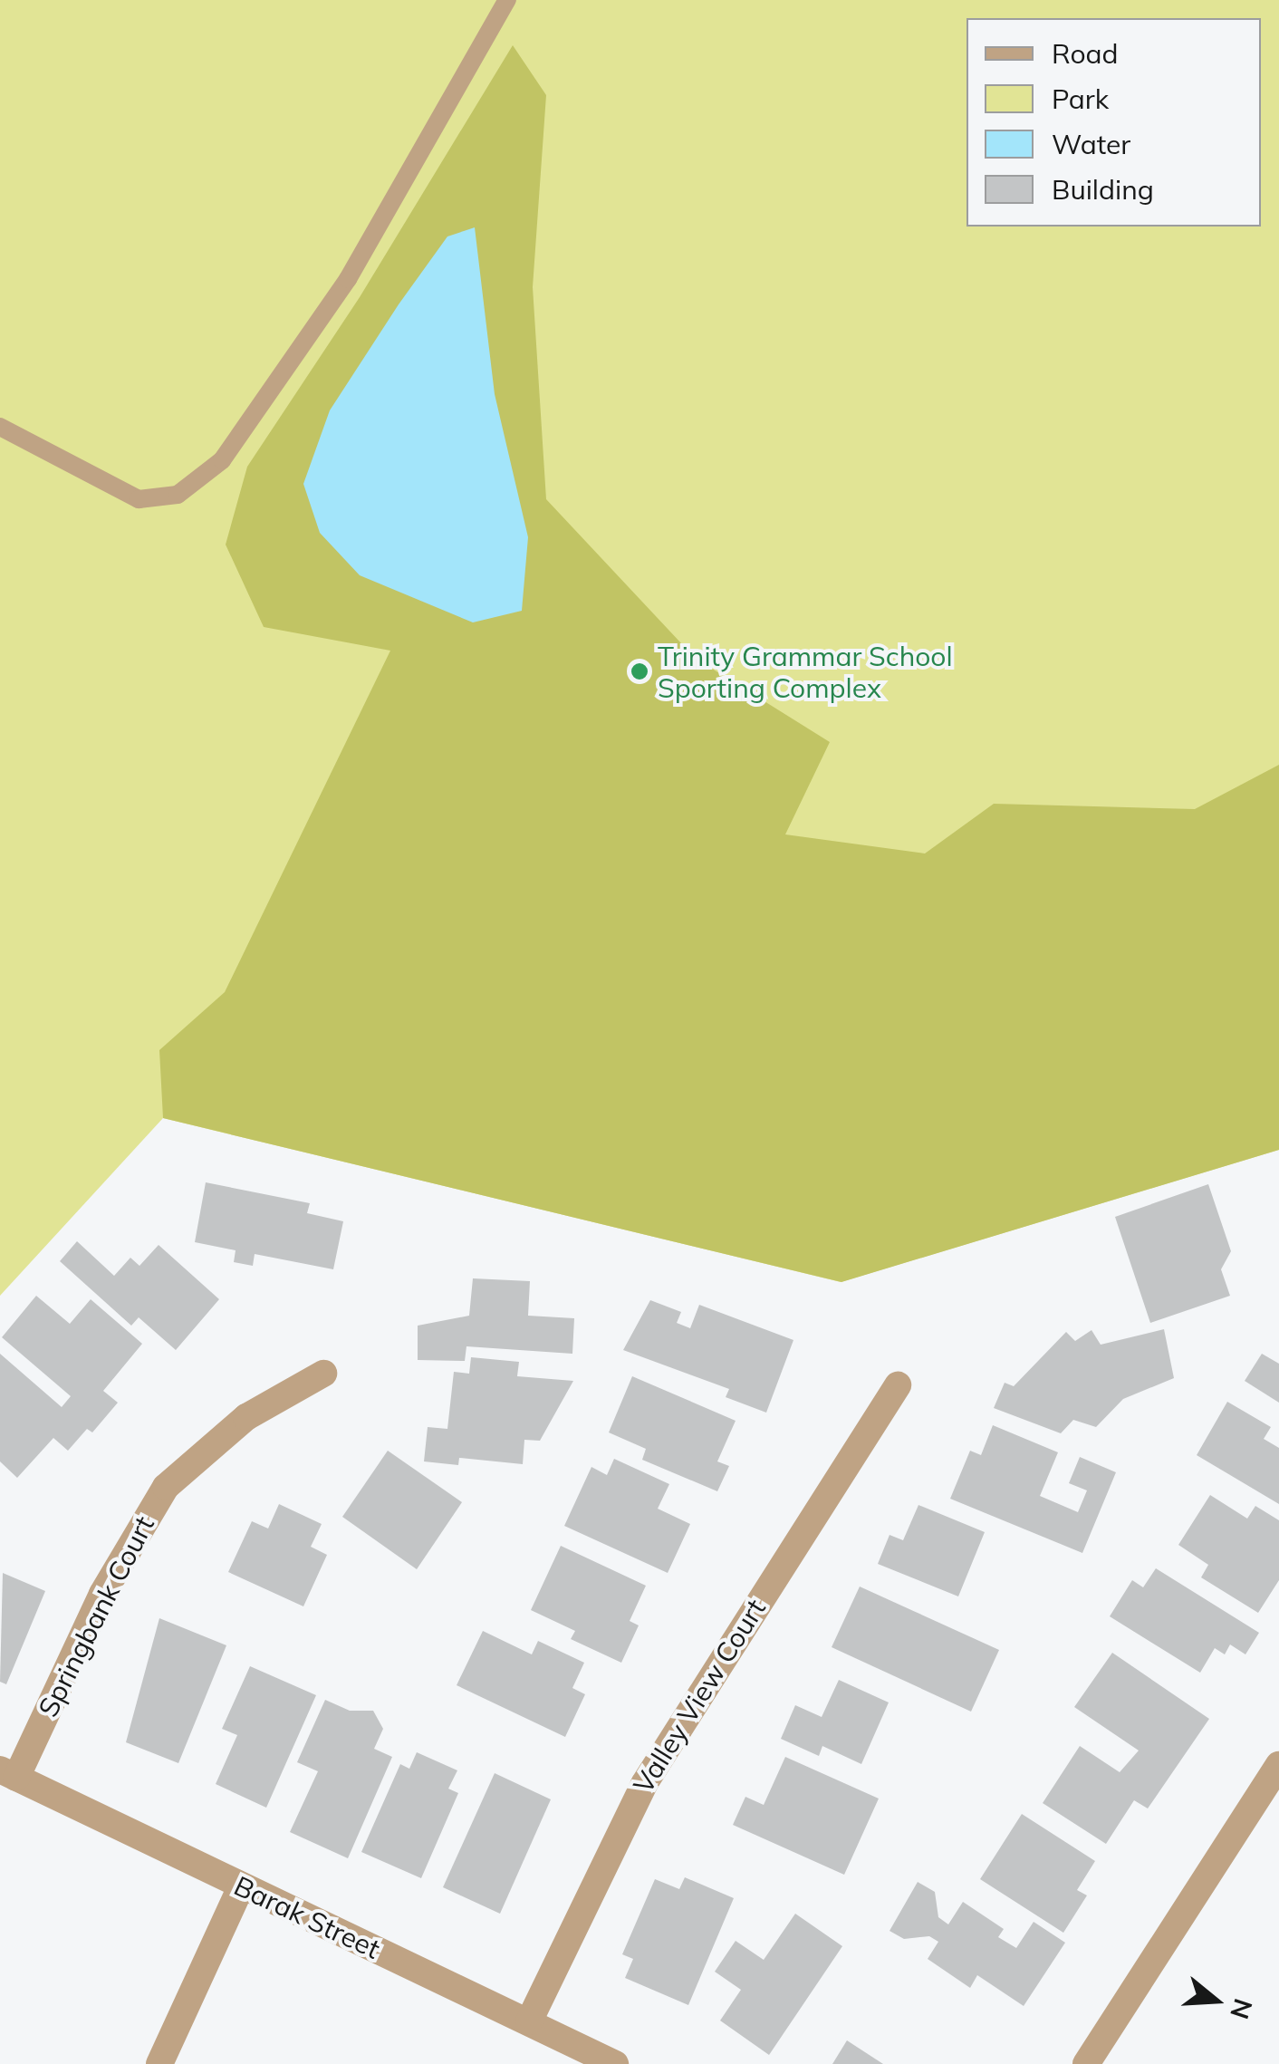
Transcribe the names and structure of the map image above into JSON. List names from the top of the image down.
{
  "streets": {
    "street": ["Springbank Court", "Valley View Court", "Barak Street"]
  },
  "crossings": [
    ["Springbank Court", "Barak Street"],
    ["Valley View Court", "Barak Street"]
  ],
  "places": ["Trinity Grammar School Sporting Complex"],
  "legend": [
    "Road",
    "Park",
    "Water",
    "Building"
  ],
  "north": "right"
}
